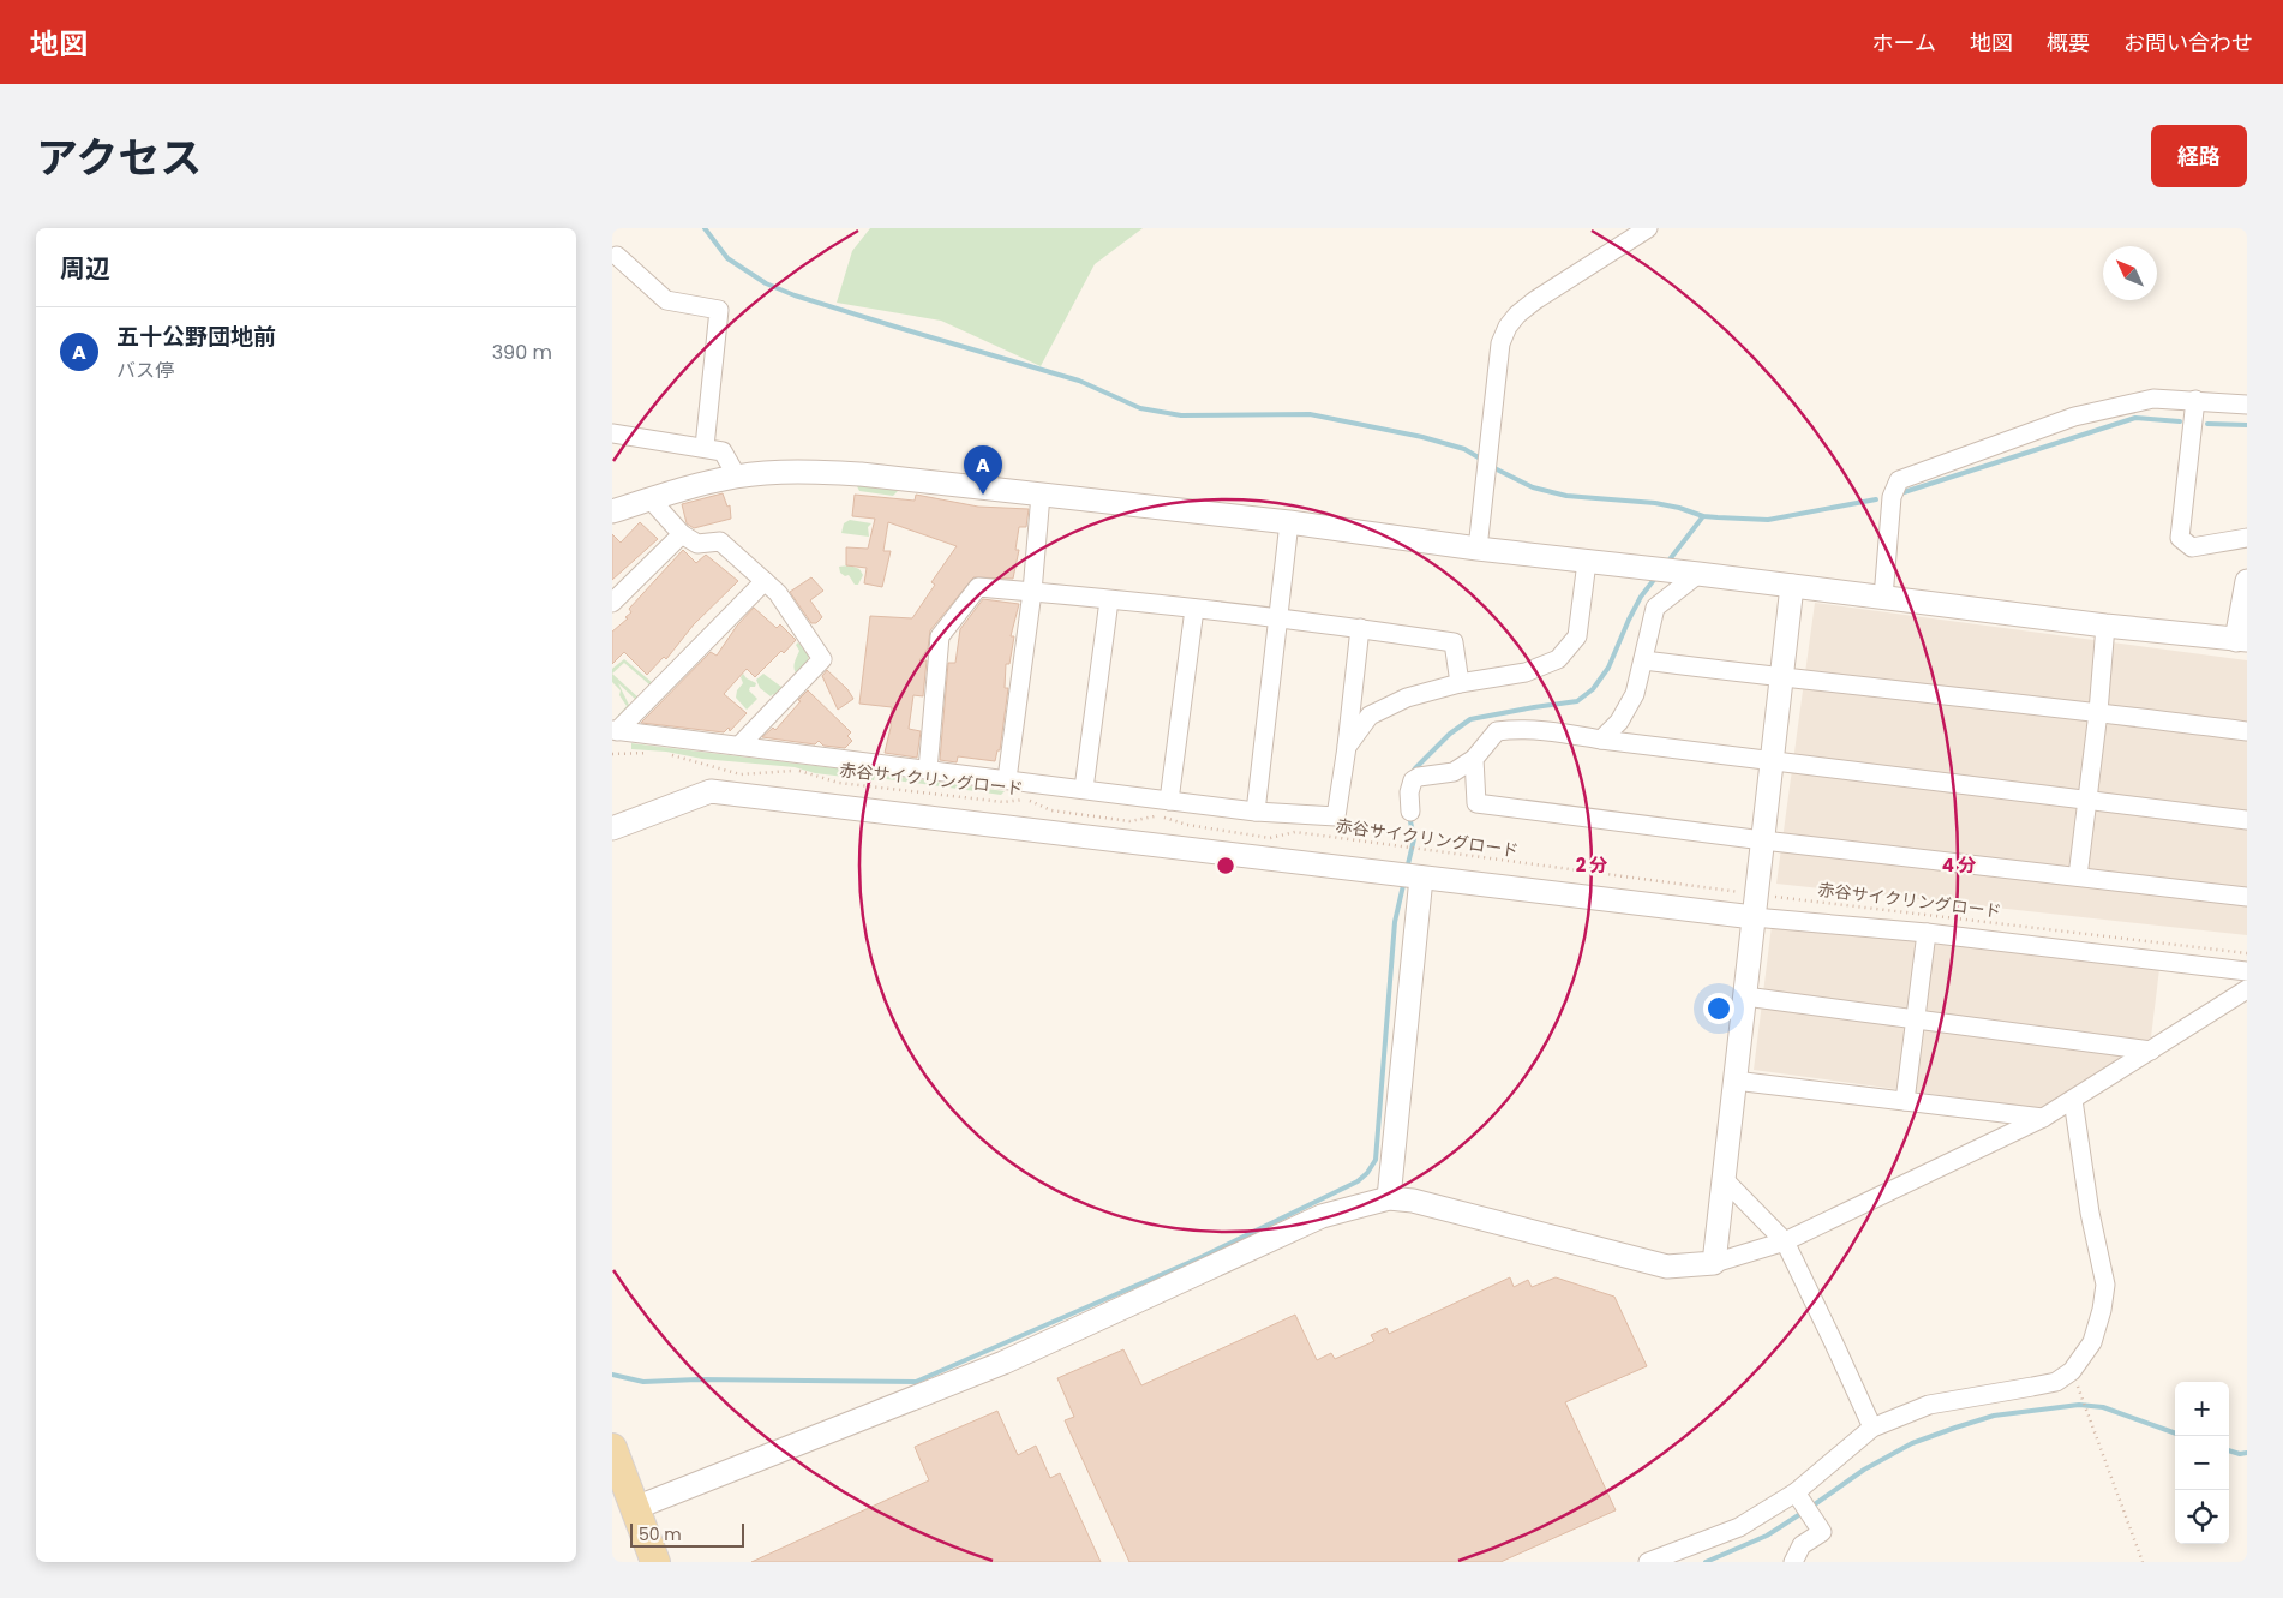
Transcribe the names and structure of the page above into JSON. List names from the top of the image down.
{
  "streets": {
    "path": ["赤谷サイクリングロード"]
  },
  "scale_bar": "50 m",
  "north": "top left",
  "page": {
    "header": "地図",
    "nav": [
      "ホーム",
      "地図",
      "概要",
      "お問い合わせ"
    ],
    "title": "アクセス",
    "buttons": "経路",
    "heading": "周辺",
    "list": [
      {
        "mark": "A",
        "name": "五十公野団地前",
        "note": "バス停",
        "value": "390 m"
      }
    ],
    "pins": "A",
    "map_buttons": ["+", "−"],
    "scale": "50 m"
  },
  "rings": ["2 分", "4 分"]
}
